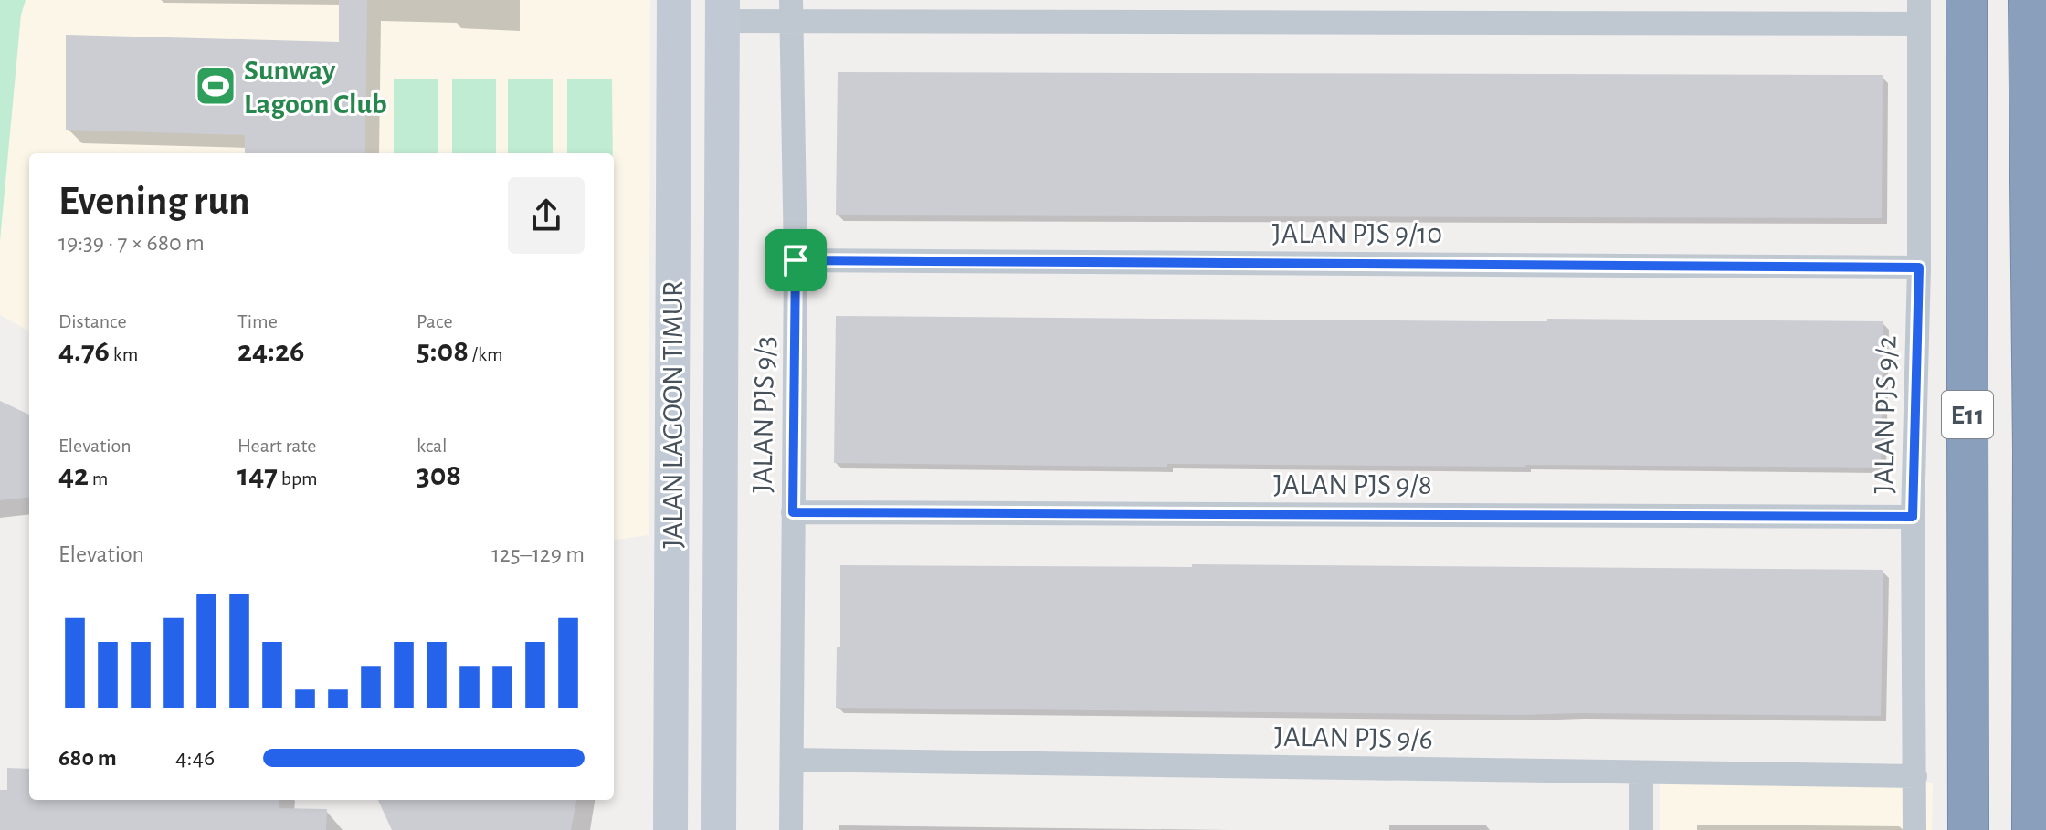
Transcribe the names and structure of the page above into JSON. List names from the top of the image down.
{
  "streets": {
    "highway": ["E11"],
    "main road": ["JALAN LAGOON TIMUR"],
    "street": [
      "JALAN PJS 9/10",
      "JALAN PJS 9/3",
      "JALAN PJS 9/2",
      "JALAN PJS 9/8",
      "JALAN PJS 9/6"
    ]
  },
  "crossings": [
    ["JALAN PJS 9/10", "JALAN PJS 9/3"],
    ["JALAN PJS 9/10", "JALAN PJS 9/2"],
    ["JALAN PJS 9/3", "JALAN PJS 9/8"],
    ["JALAN PJS 9/3", "JALAN PJS 9/6"],
    ["JALAN PJS 9/2", "JALAN PJS 9/8"],
    ["JALAN PJS 9/2", "JALAN PJS 9/6"]
  ],
  "places": {
    "sports": ["Sunway Lagoon Club"]
  },
  "page": {
    "heading": ["Evening run", "19:39 · 7 × 680 m"],
    "stats": [
      ["Distance", "4.76 km"],
      ["Time", "24:26"],
      ["Pace", "5:08 /km"],
      ["Elevation", "42 m"],
      ["Heart rate", "147 bpm"],
      ["kcal", "308"]
    ],
    "chart": ["Elevation", "125–129 m"],
    "list": [
      {
        "name": "680 m",
        "note": "4:46"
      }
    ]
  }
}
